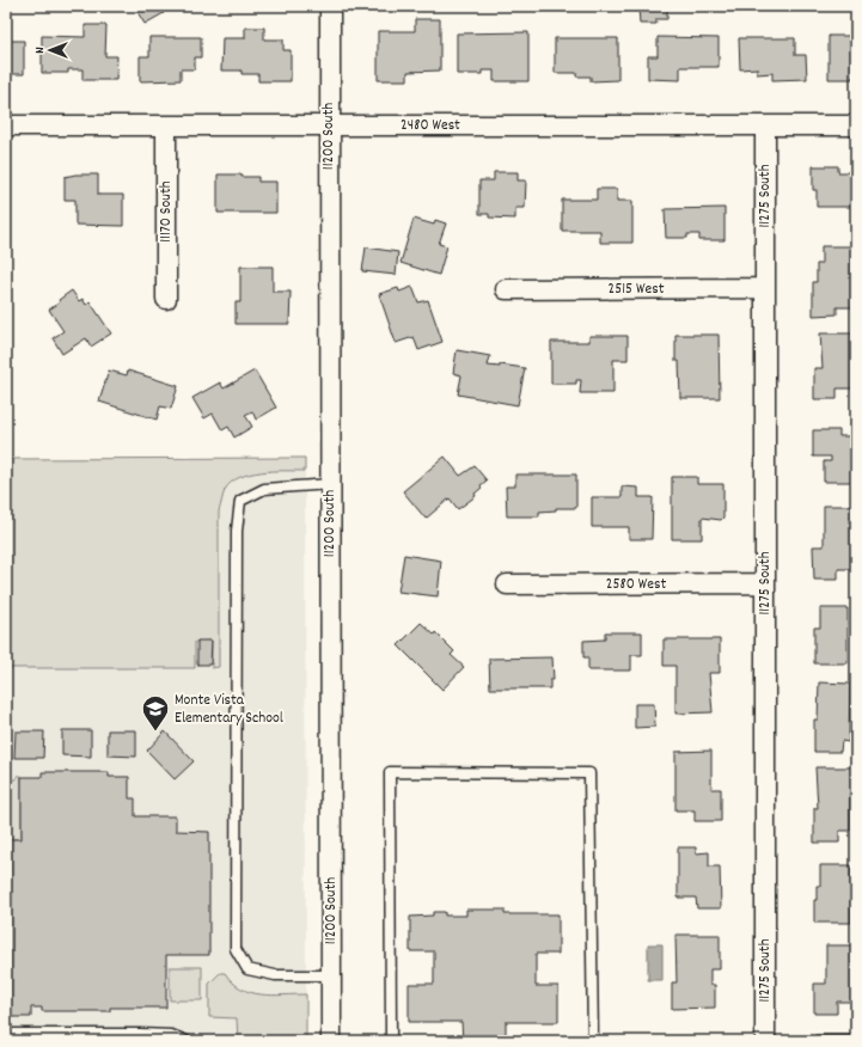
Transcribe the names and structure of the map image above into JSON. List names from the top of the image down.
{
  "streets": {
    "street": [
      "2480 West",
      "11200 South",
      "11275 South",
      "11170 South",
      "2515 West",
      "2580 West"
    ]
  },
  "crossings": [
    ["2480 West", "11200 South"],
    ["2480 West", "11275 South"],
    ["2480 West", "11170 South"],
    ["11275 South", "2515 West"],
    ["11275 South", "2580 West"]
  ],
  "places": {
    "school or university": ["Monte Vista Elementary School"]
  },
  "north": "left"
}
